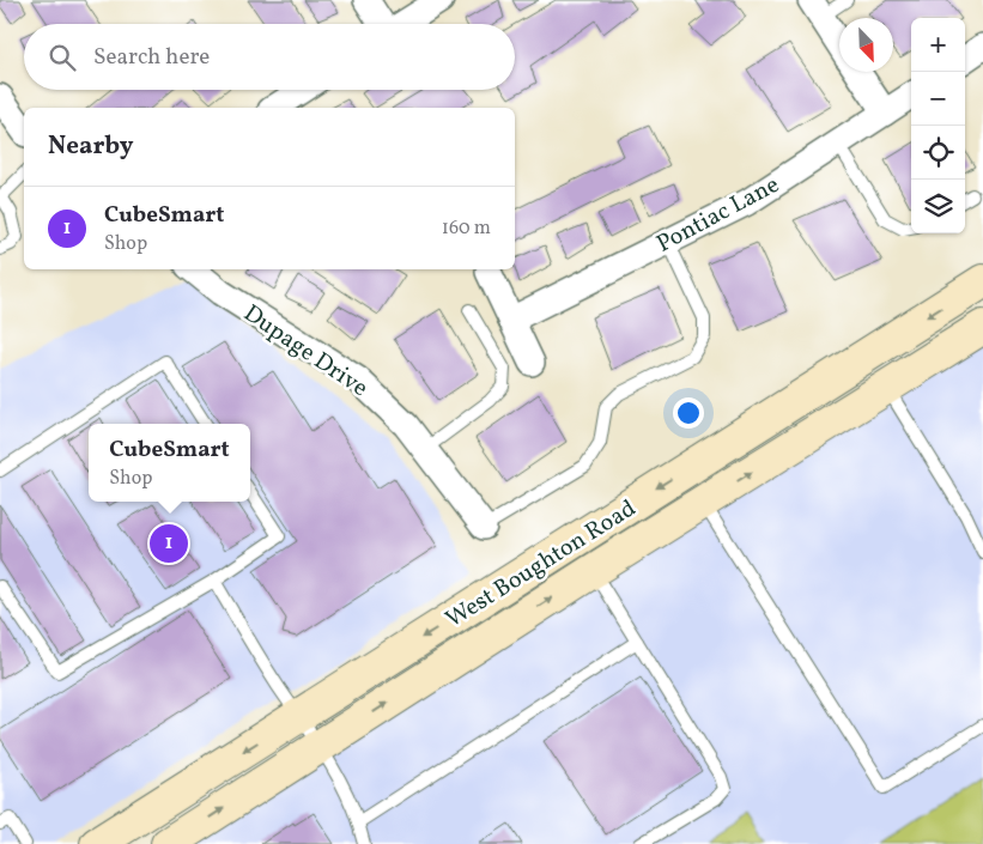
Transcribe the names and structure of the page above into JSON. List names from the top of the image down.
{
  "streets": {
    "main road": ["West Boughton Road"],
    "street": ["Pontiac Lane", "Dupage Drive"]
  },
  "north": "bottom right",
  "page": {
    "map_buttons": ["+", "−"],
    "search": "Search here",
    "heading": "Nearby",
    "list": [
      {
        "mark": "1",
        "name": "CubeSmart",
        "note": "Shop",
        "value": "160 m"
      }
    ],
    "popup": ["CubeSmart", "Shop"],
    "pins": "1"
  }
}
